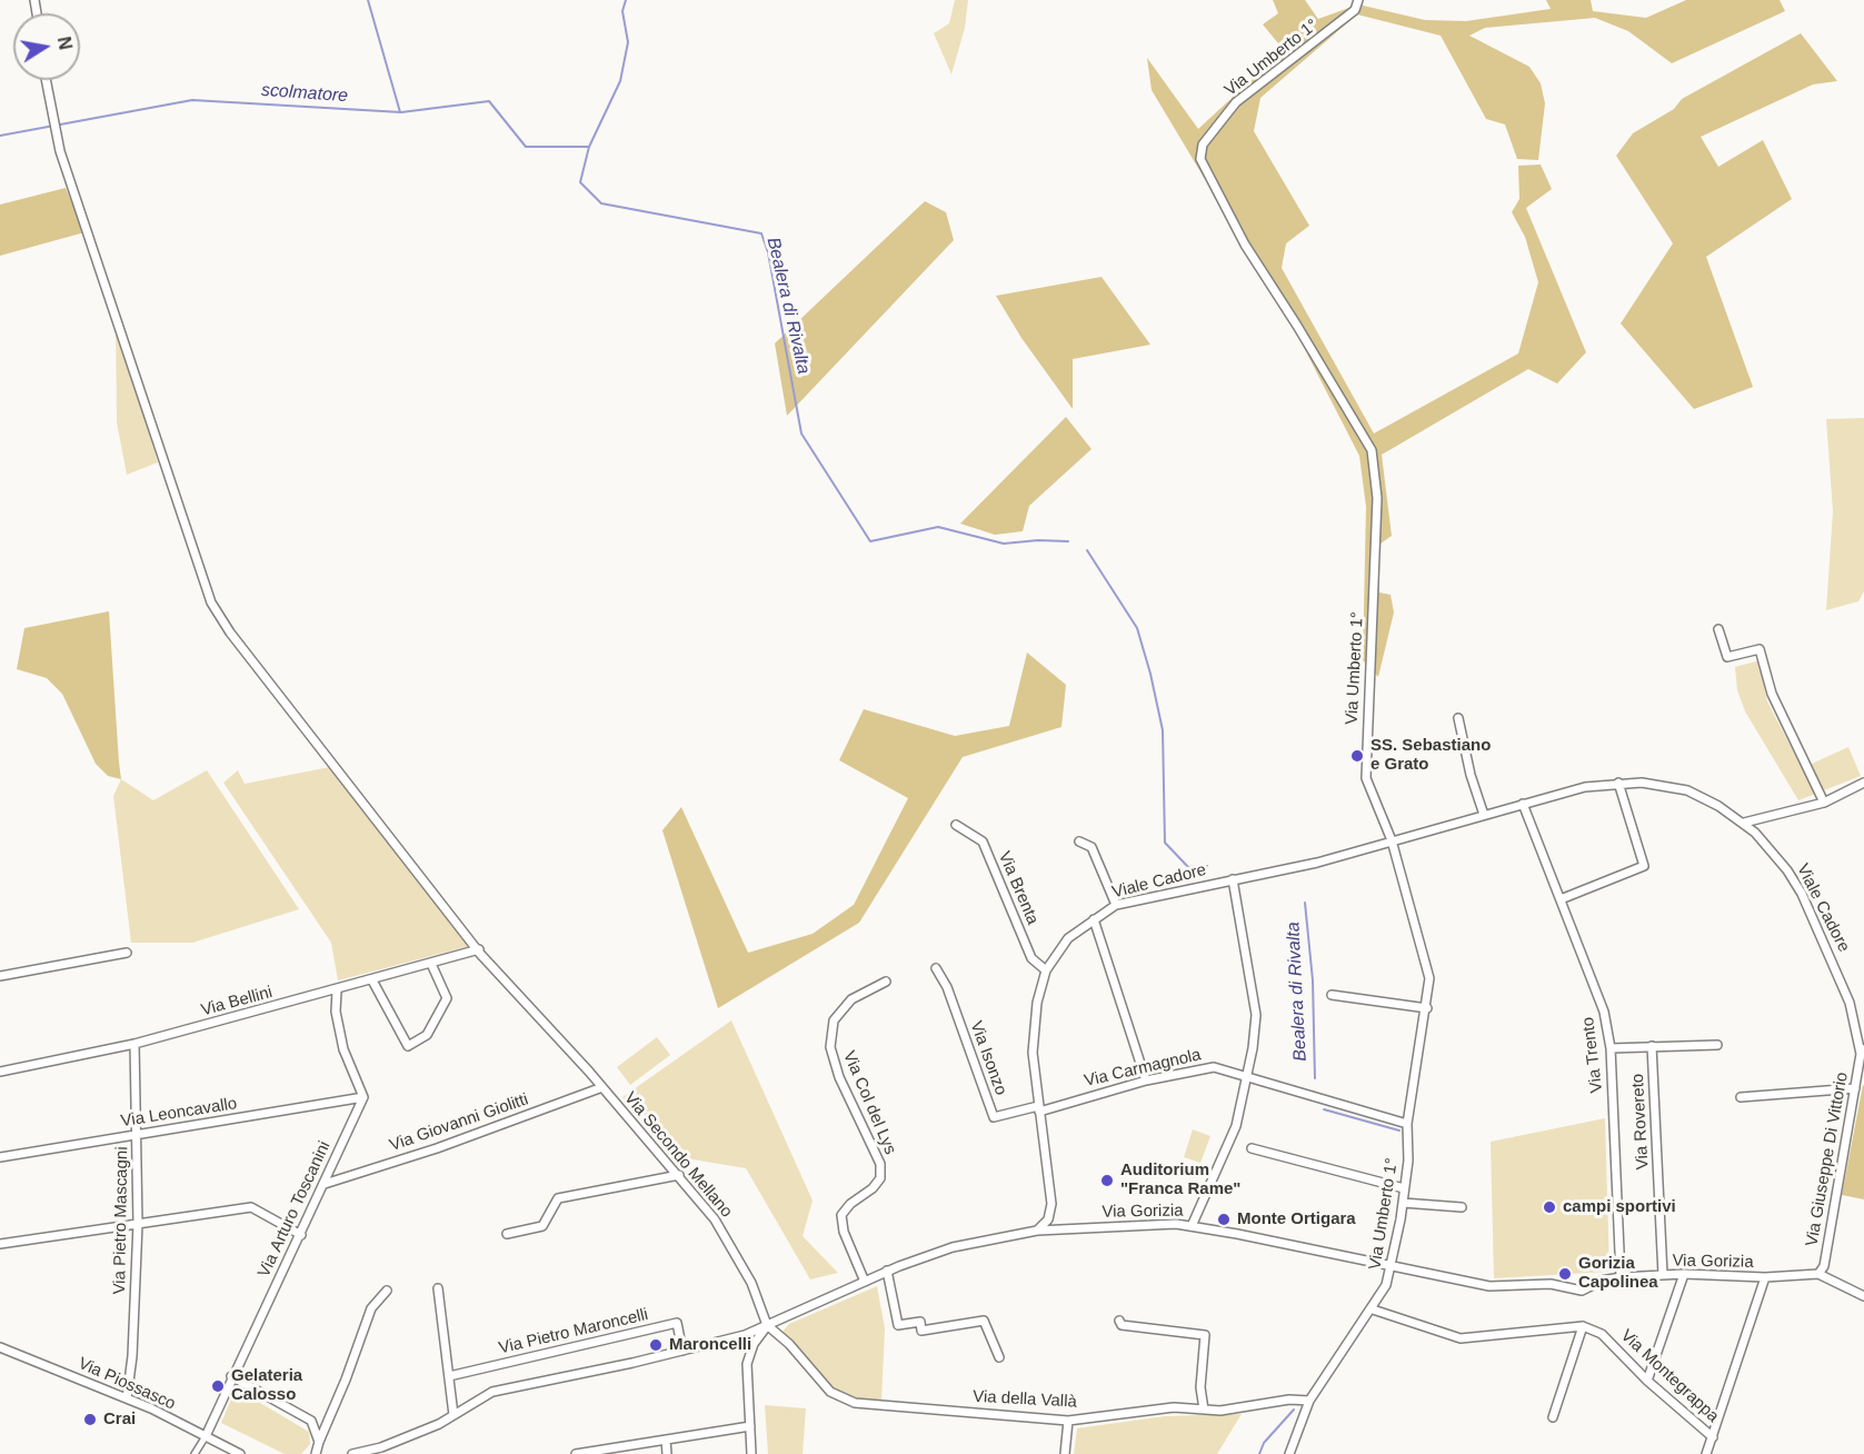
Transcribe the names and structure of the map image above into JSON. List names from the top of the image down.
{
  "streets": {
    "street": [
      "Via Umberto 1°",
      "Viale Cadore",
      "Via Brenta",
      "Via Bellini",
      "Via Trento",
      "Via Isonzo",
      "Via Carmagnola",
      "Via Col del Lys",
      "Via Leoncavallo",
      "Via Rovereto",
      "Via Giovanni Giolitti",
      "Via Secondo Mellano",
      "Via Giuseppe Di Vittorio",
      "Via Arturo Toscanini",
      "Via Gorizia",
      "Via Pietro Mascagni",
      "Via Pietro Maroncelli",
      "Via Montegrappa",
      "Via Piossasco",
      "Via della Vallà"
    ]
  },
  "crossings": [
    ["Via Umberto 1°", "Viale Cadore"],
    ["Via Umberto 1°", "Via Carmagnola"],
    ["Via Umberto 1°", "Via Gorizia"],
    ["Via Umberto 1°", "Via della Vallà"],
    ["Viale Cadore", "Via Brenta"],
    ["Viale Cadore", "Via Trento"],
    ["Viale Cadore", "Via Isonzo"],
    ["Viale Cadore", "Via Carmagnola"],
    ["Viale Cadore", "Via Giuseppe Di Vittorio"],
    ["Viale Cadore", "Via Gorizia"],
    ["Via Bellini", "Via Secondo Mellano"],
    ["Via Bellini", "Via Pietro Mascagni"],
    ["Via Trento", "Via Gorizia"],
    ["Via Isonzo", "Via Carmagnola"],
    ["Via Col del Lys", "Via Gorizia"],
    ["Via Leoncavallo", "Via Arturo Toscanini"],
    ["Via Leoncavallo", "Via Pietro Mascagni"],
    ["Via Rovereto", "Via Gorizia"],
    ["Via Giovanni Giolitti", "Via Secondo Mellano"],
    ["Via Giovanni Giolitti", "Via Arturo Toscanini"],
    ["Via Secondo Mellano", "Via Gorizia"],
    ["Via Secondo Mellano", "Via della Vallà"],
    ["Via Arturo Toscanini", "Via Piossasco"],
    ["Via Gorizia", "Via della Vallà"],
    ["Via Pietro Mascagni", "Via Piossasco"]
  ],
  "water": ["scolmatore", "Bealera di Rivalta"],
  "places": [
    "SS. Sebastiano e Grato",
    "Auditorium \"Franca Rame\"",
    "campi sportivi",
    "Monte Ortigara",
    "Gorizia Capolinea",
    "Maroncelli",
    "Gelateria Calosso",
    "Crai"
  ],
  "north": "right"
}
